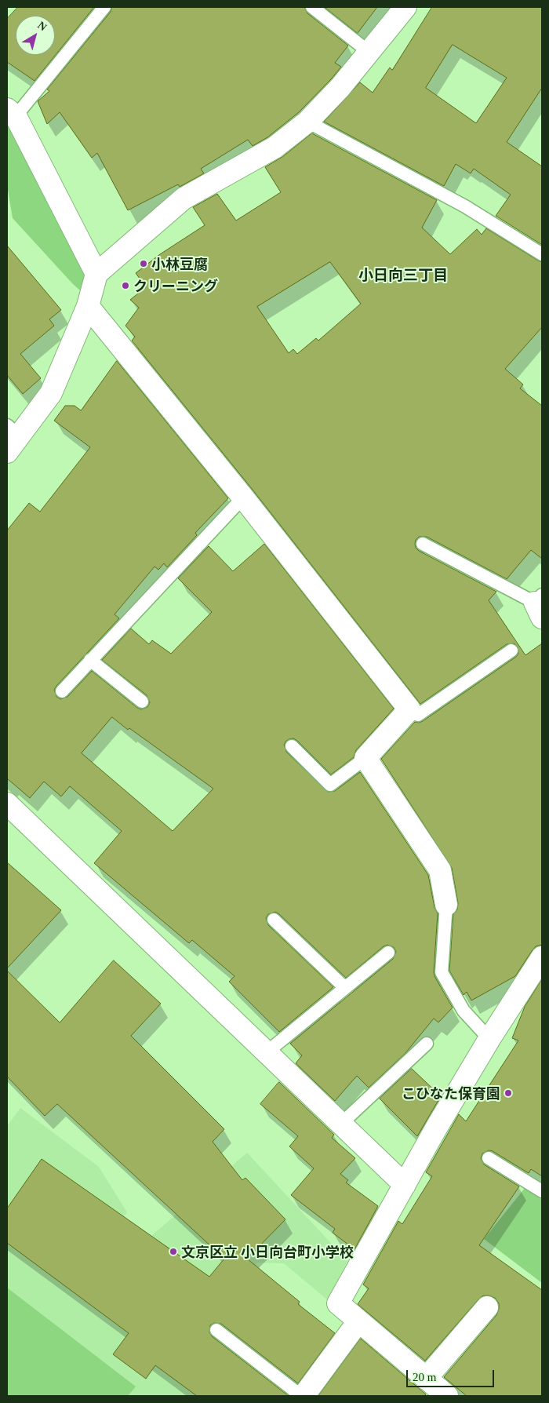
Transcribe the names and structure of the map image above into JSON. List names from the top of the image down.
{
  "districts": ["小日向三丁目"],
  "places": [
    "小林豆腐",
    "クリーニング",
    "こひなた保育園",
    "文京区立 小日向台町小学校"
  ],
  "scale_bar": "20 m",
  "north": "top right"
}
